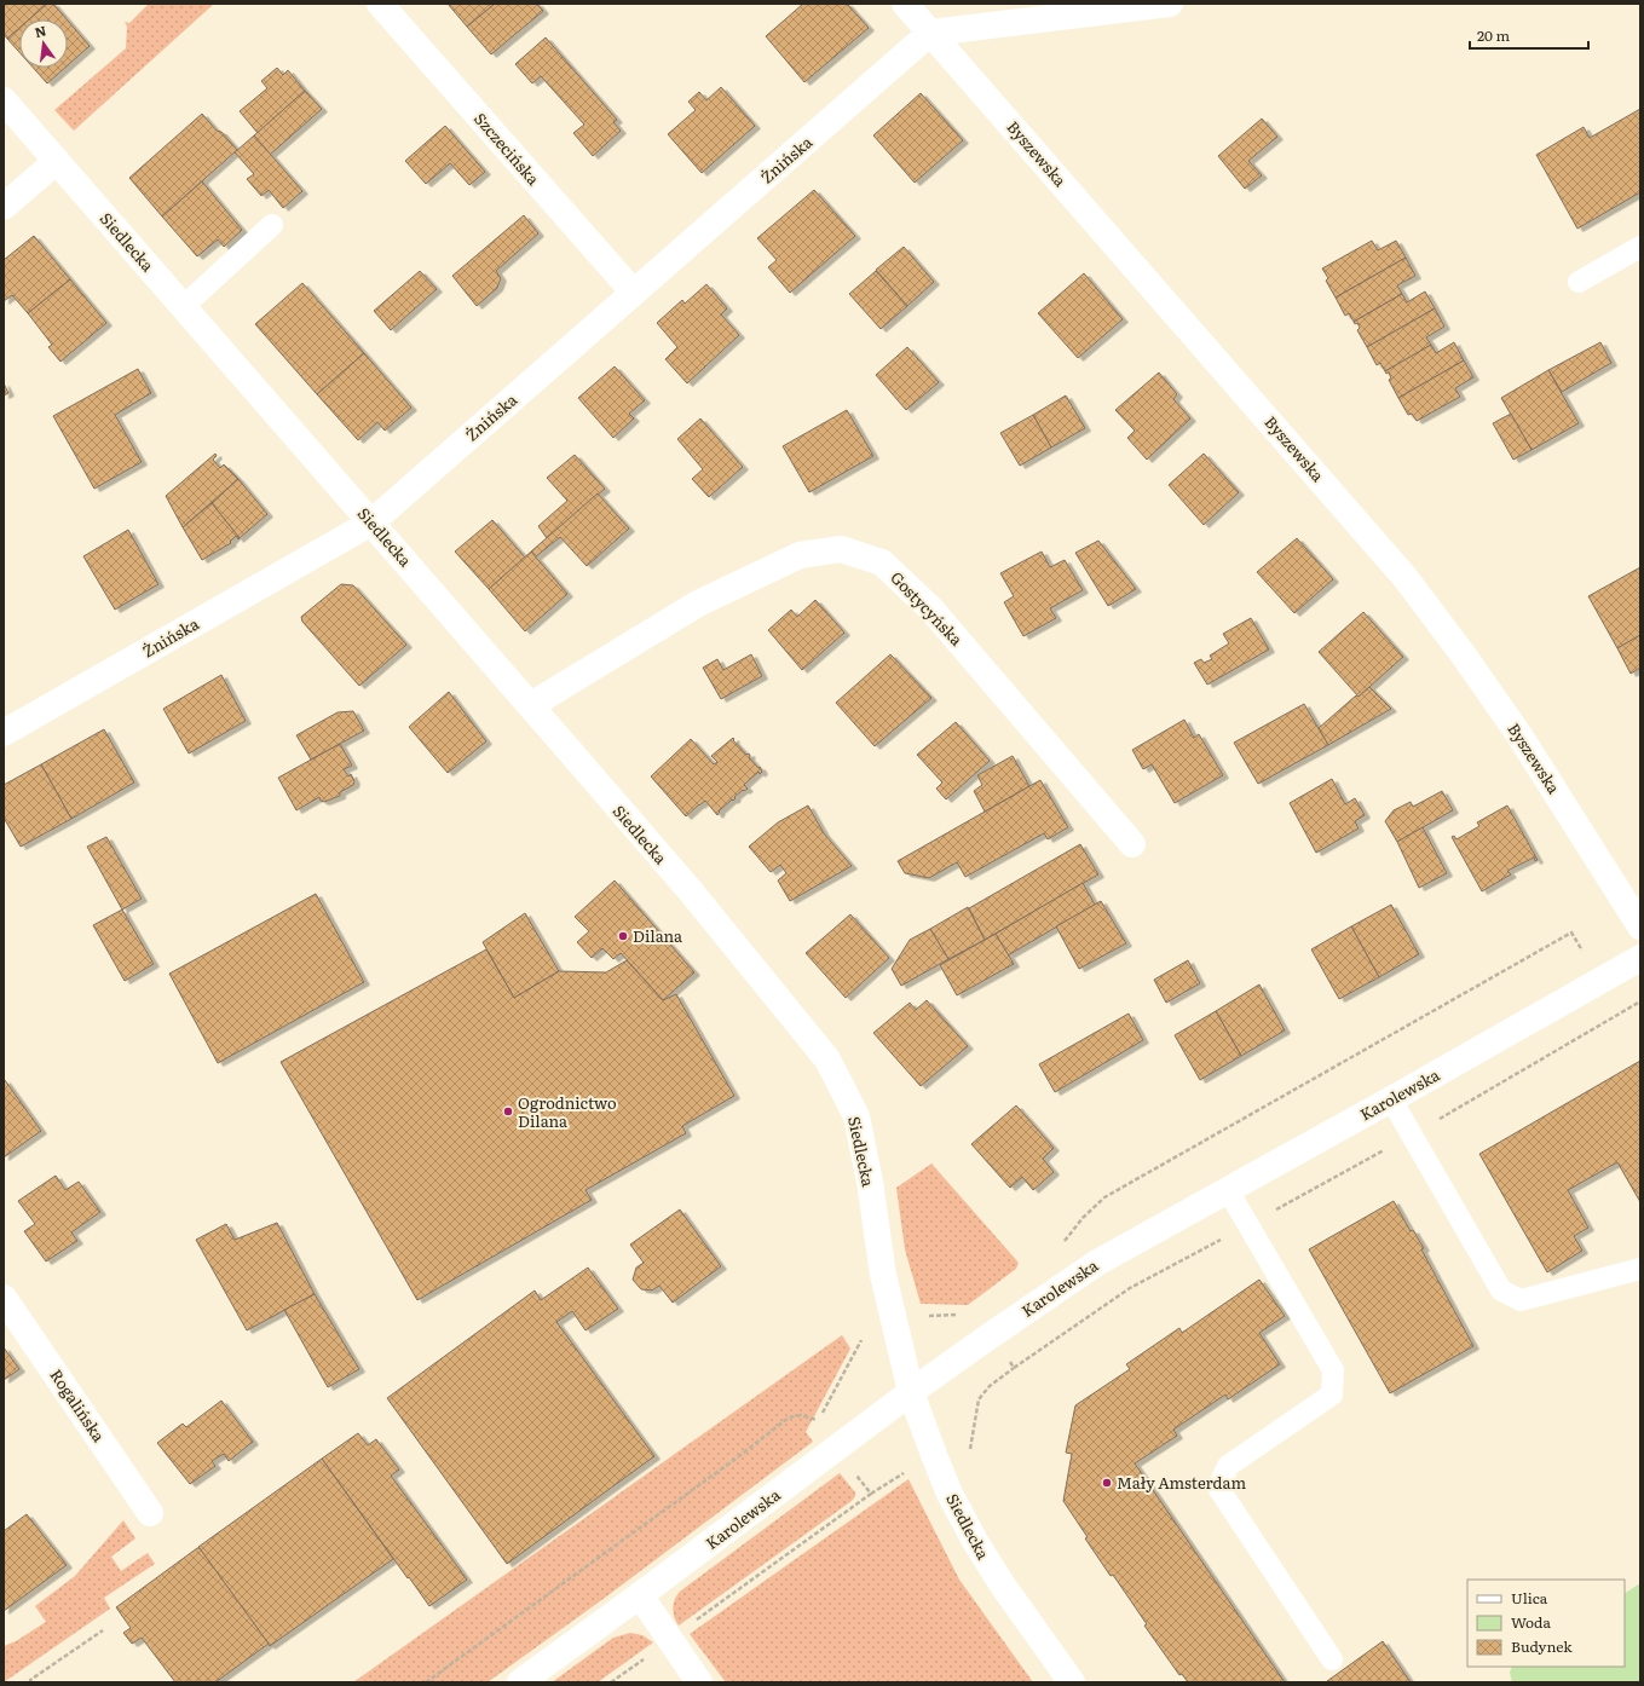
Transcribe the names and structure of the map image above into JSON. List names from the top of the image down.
{
  "streets": {
    "street": [
      "Szczecińska",
      "Byszewska",
      "Żnińska",
      "Siedlecka",
      "Gostycyńska",
      "Karolewska",
      "Rogalińska"
    ]
  },
  "crossings": [
    ["Szczecińska", "Żnińska"],
    ["Byszewska", "Żnińska"],
    ["Żnińska", "Siedlecka"],
    ["Siedlecka", "Gostycyńska"],
    ["Siedlecka", "Karolewska"]
  ],
  "places": ["Dilana", "Ogrodnictwo Dilana", "Mały Amsterdam"],
  "legend": ["Ulica", "Woda", "Budynek"],
  "scale_bar": "20 m",
  "north": "top"
}
